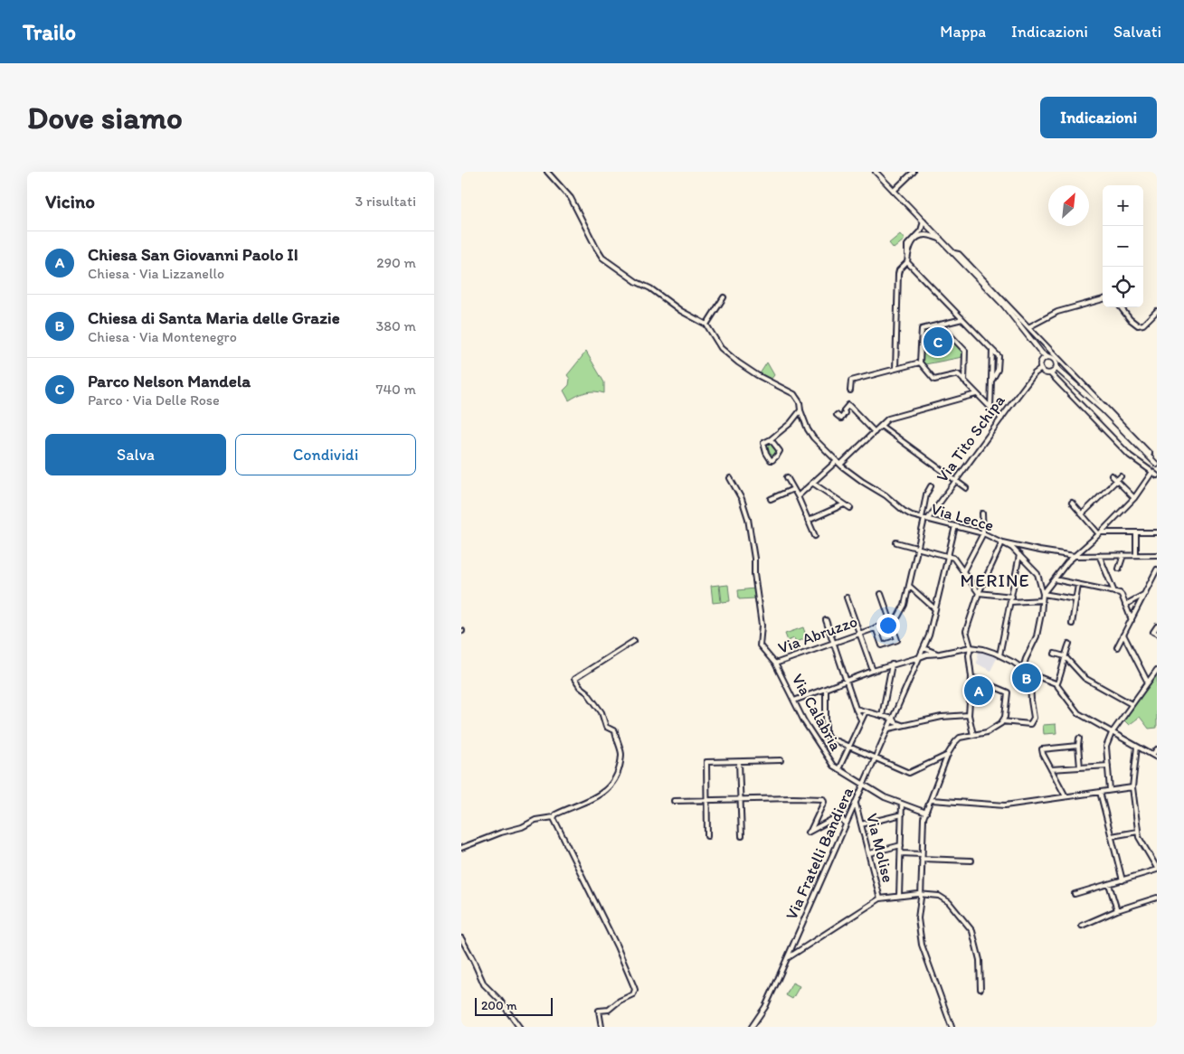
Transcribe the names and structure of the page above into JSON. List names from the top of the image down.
{
  "streets": {
    "street": [
      "Via Tito Schipa",
      "Via Lecce",
      "Via Abruzzo",
      "Via Calabria",
      "Via Molise",
      "Via Fratelli Bandiera"
    ]
  },
  "crossings": [
    ["Via Tito Schipa", "Via Lecce"],
    ["Via Lecce", "Via Fratelli Bandiera"],
    ["Via Abruzzo", "Via Calabria"],
    ["Via Calabria", "Via Fratelli Bandiera"],
    ["Via Molise", "Via Fratelli Bandiera"]
  ],
  "districts": ["MERINE"],
  "scale_bar": "200 m",
  "north": "top right",
  "page": {
    "header": "Trailo",
    "nav": ["Mappa", "Indicazioni", "Salvati"],
    "buttons": [
      "Indicazioni",
      ["Salva", "Condividi"]
    ],
    "title": "Dove siamo",
    "heading": ["Vicino", "3 risultati"],
    "map_buttons": ["+", "−"],
    "list": [
      {
        "mark": "A",
        "name": "Chiesa San Giovanni Paolo II",
        "note": "Chiesa · Via Lizzanello",
        "value": "290 m"
      },
      {
        "mark": "B",
        "name": "Chiesa di Santa Maria delle Grazie",
        "note": "Chiesa · Via Montenegro",
        "value": "380 m"
      },
      {
        "mark": "C",
        "name": "Parco Nelson Mandela",
        "note": "Parco · Via Delle Rose",
        "value": "740 m"
      }
    ],
    "pins": ["C", "B", "A"],
    "scale": "200 m"
  }
}
